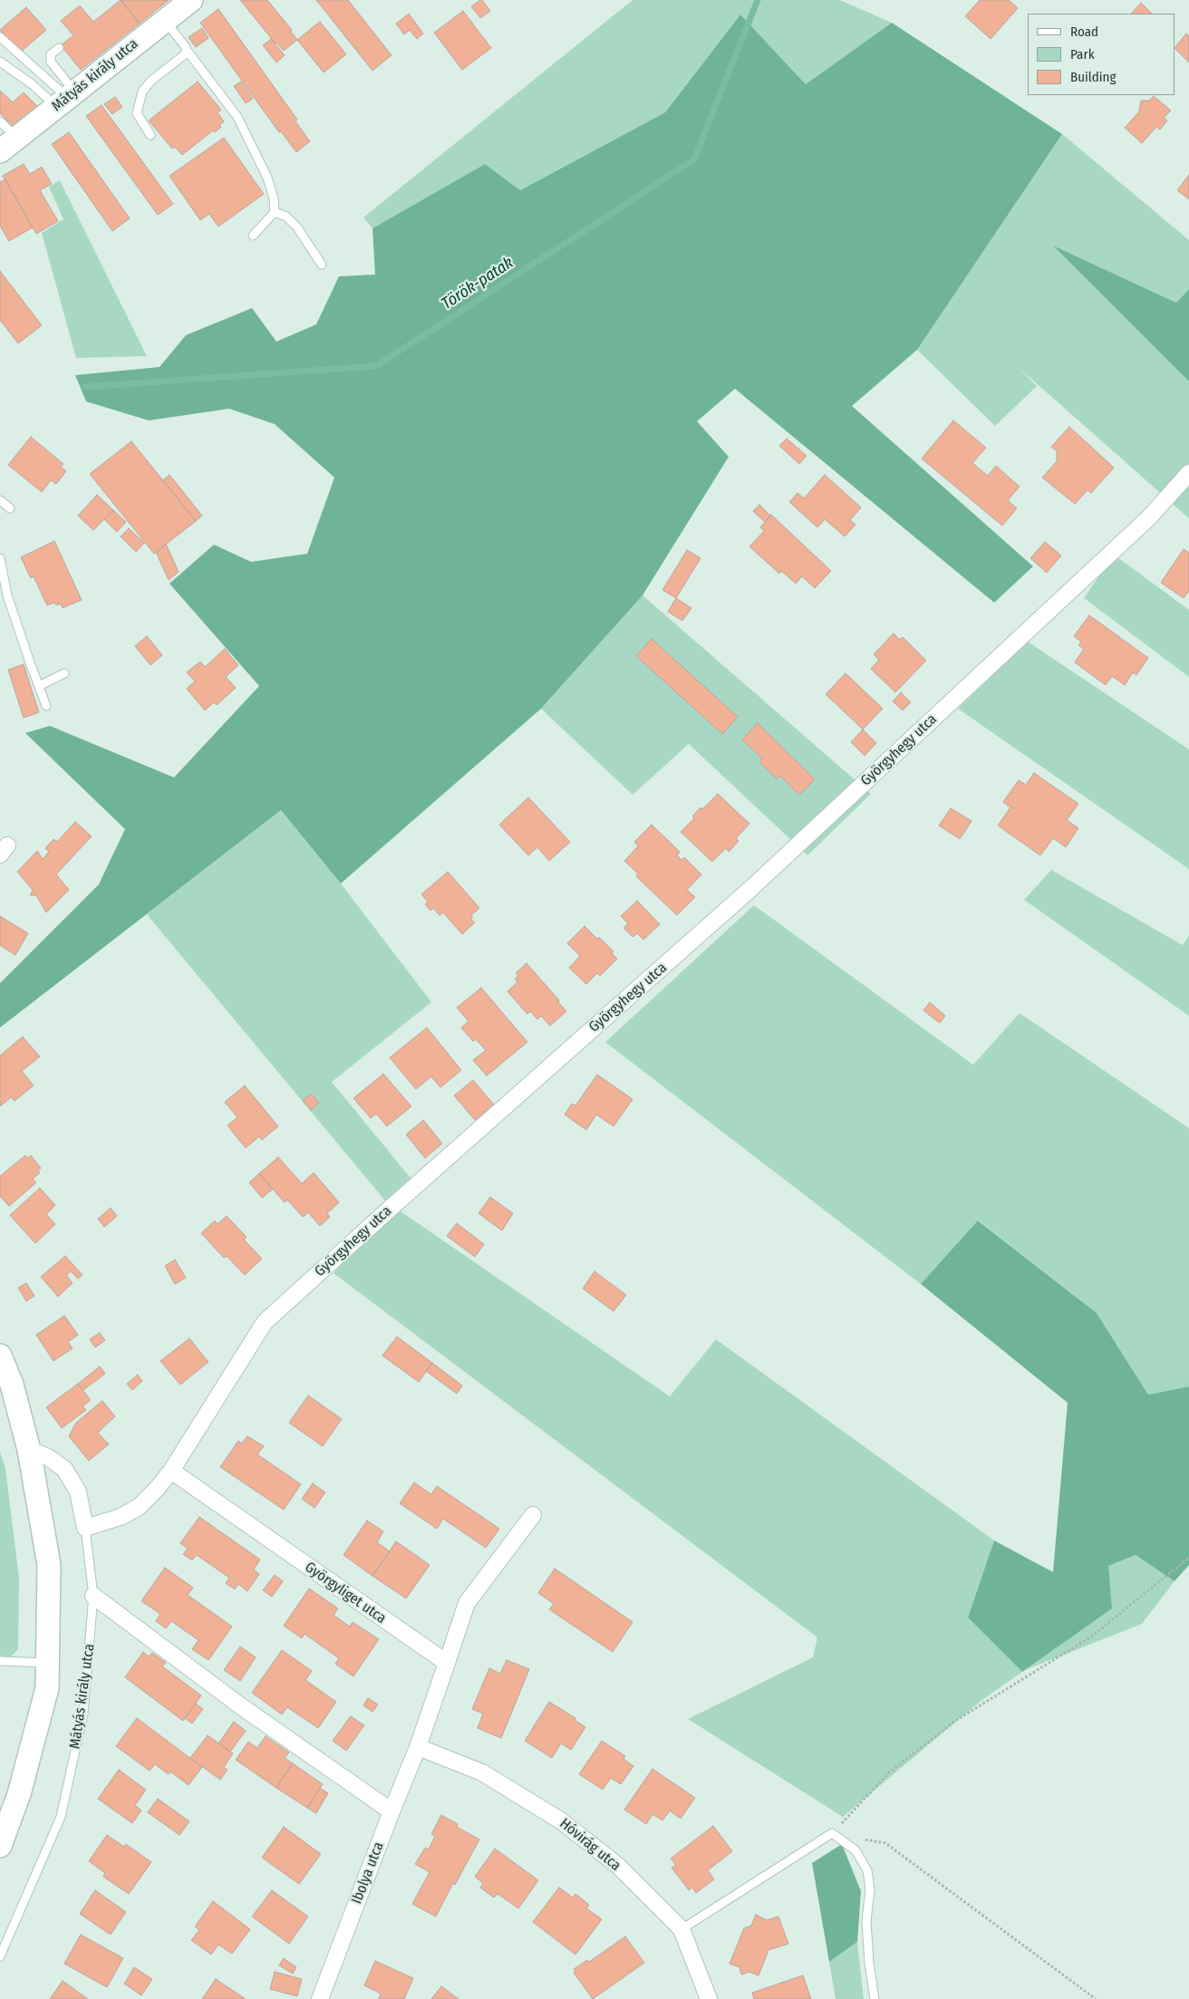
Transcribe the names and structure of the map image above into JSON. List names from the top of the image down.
{
  "streets": {
    "main road": ["Mátyás király utca"],
    "street": [
      "Györgyhegy utca",
      "Györgyliget utca",
      "Hóvirág utca",
      "Ibolya utca"
    ]
  },
  "crossings": [
    ["Mátyás király utca", "Györgyhegy utca"],
    ["Györgyhegy utca", "Györgyliget utca"],
    ["Hóvirág utca", "Ibolya utca"]
  ],
  "water": ["Török-patak"],
  "legend": ["Road", "Park", "Building"]
}
